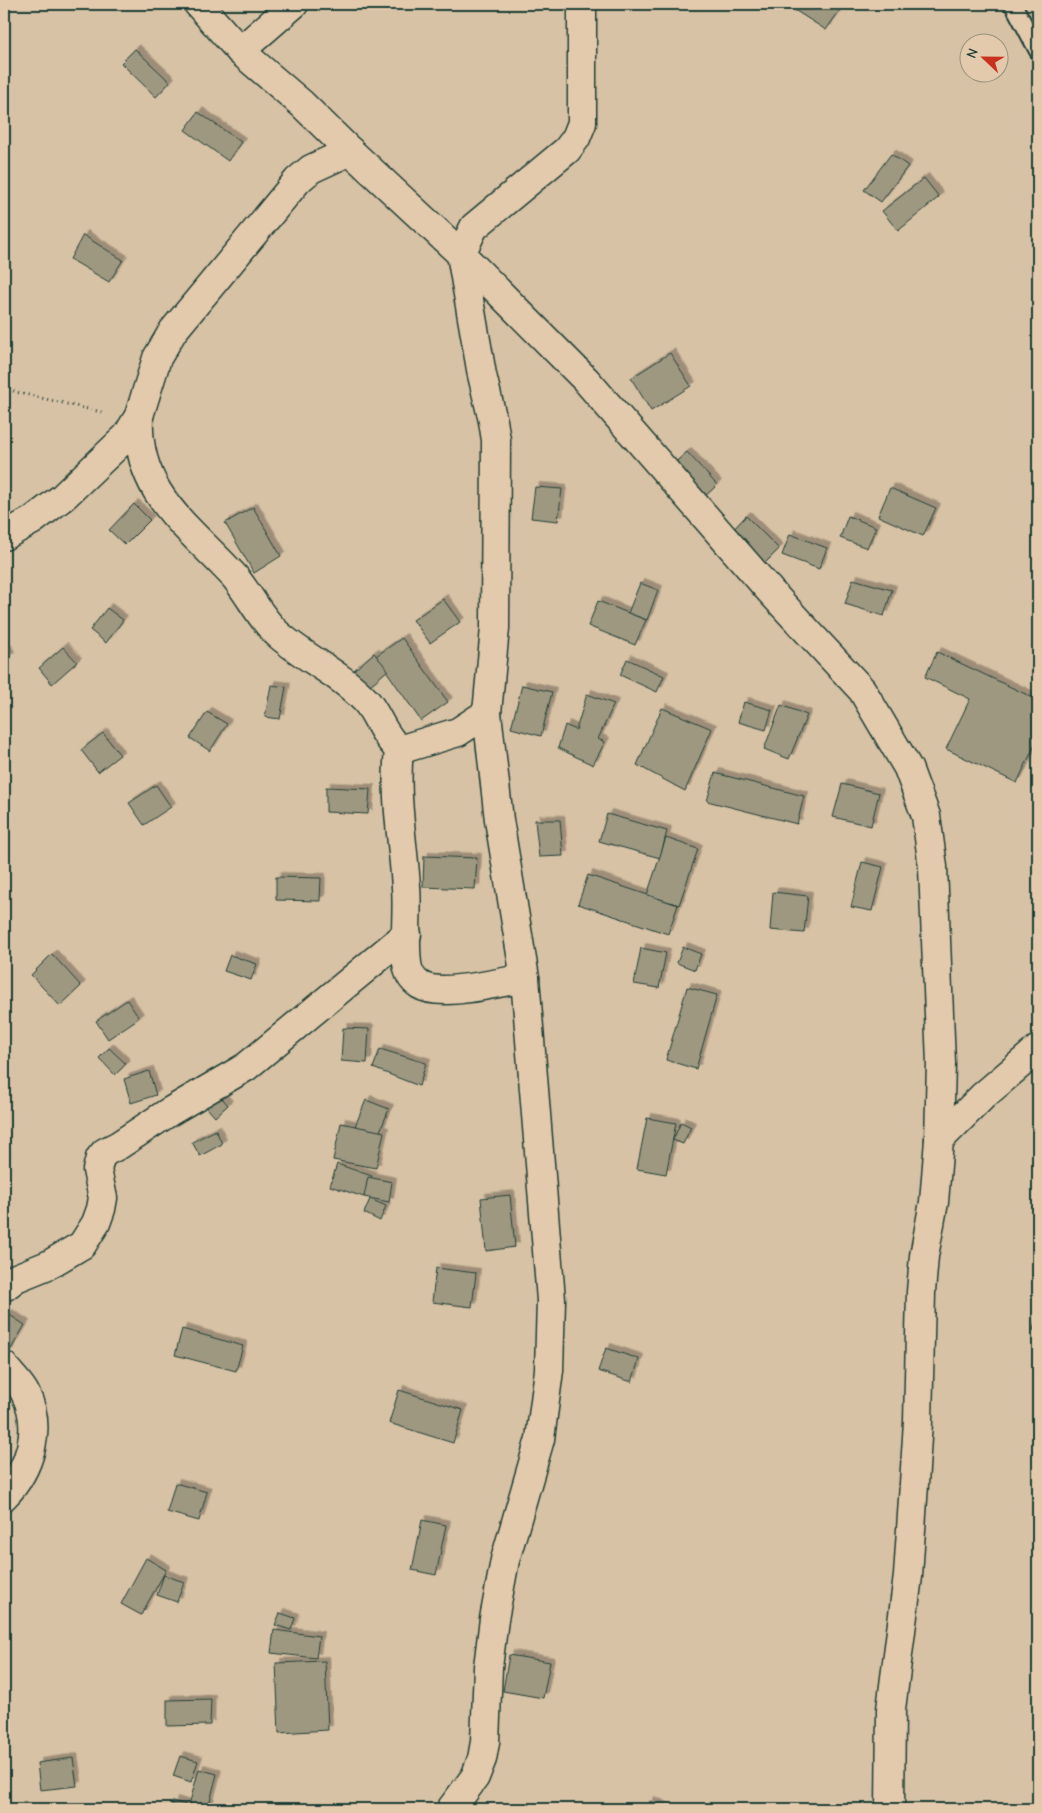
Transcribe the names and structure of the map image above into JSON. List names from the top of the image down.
{
  "north": "left"
}
